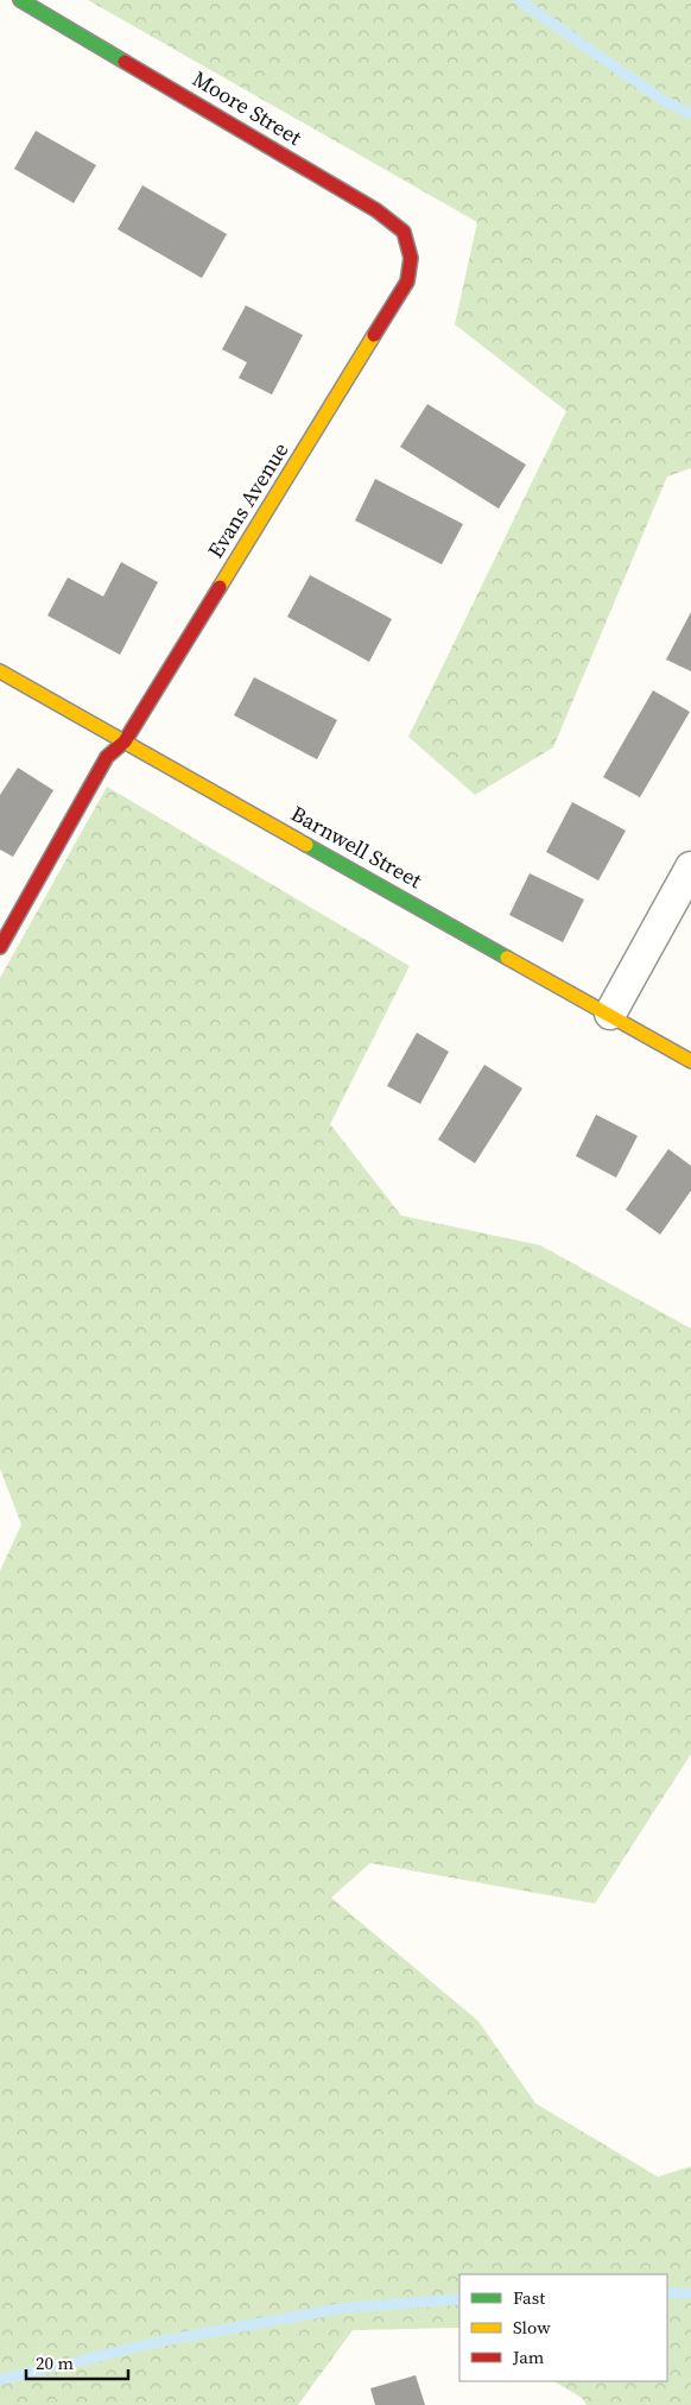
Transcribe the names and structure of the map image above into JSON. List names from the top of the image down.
{
  "streets": {
    "street": ["Moore Street", "Evans Avenue", "Barnwell Street"]
  },
  "crossings": [
    ["Moore Street", "Evans Avenue"],
    ["Evans Avenue", "Barnwell Street"]
  ],
  "legend": ["Fast", "Slow", "Jam"],
  "scale_bar": "20 m"
}
